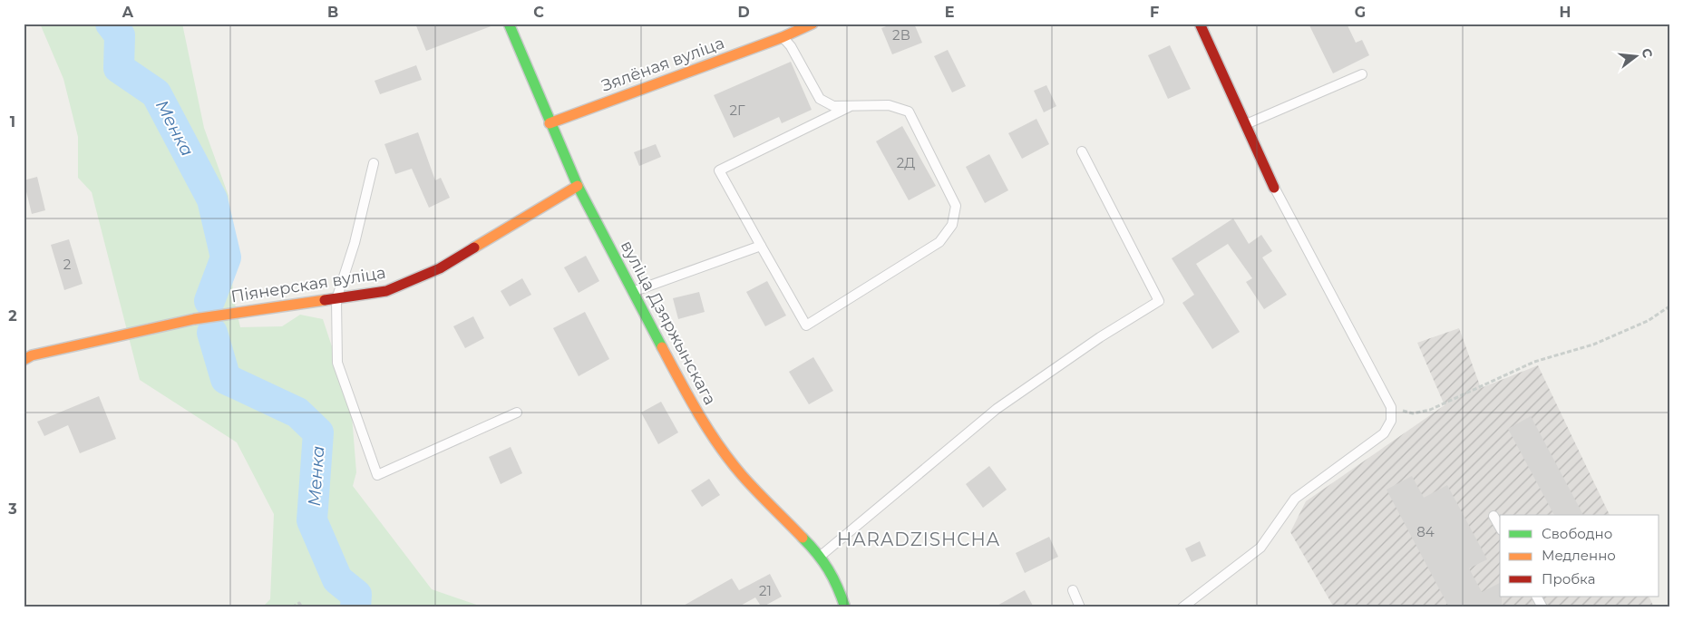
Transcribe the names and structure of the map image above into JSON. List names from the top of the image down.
{
  "streets": {
    "street": ["Зялёная вуліца", "Піянерская вуліца", "вуліца Дзяржынскага"]
  },
  "crossings": [
    ["Зялёная вуліца", "вуліца Дзяржынскага"],
    ["Піянерская вуліца", "вуліца Дзяржынскага"]
  ],
  "districts": ["HARADZISHCHA"],
  "water": ["Менка"],
  "house_numbers": [
    "2В",
    "2Г",
    "2Д",
    "2",
    "84",
    "21"
  ],
  "legend": ["Свободно", "Медленно", "Пробка"],
  "north": "right",
  "grid": {
    "columns": [
      "A",
      "B",
      "C",
      "D",
      "E",
      "F",
      "G",
      "H"
    ],
    "rows": ["1", "2", "3"]
  }
}
